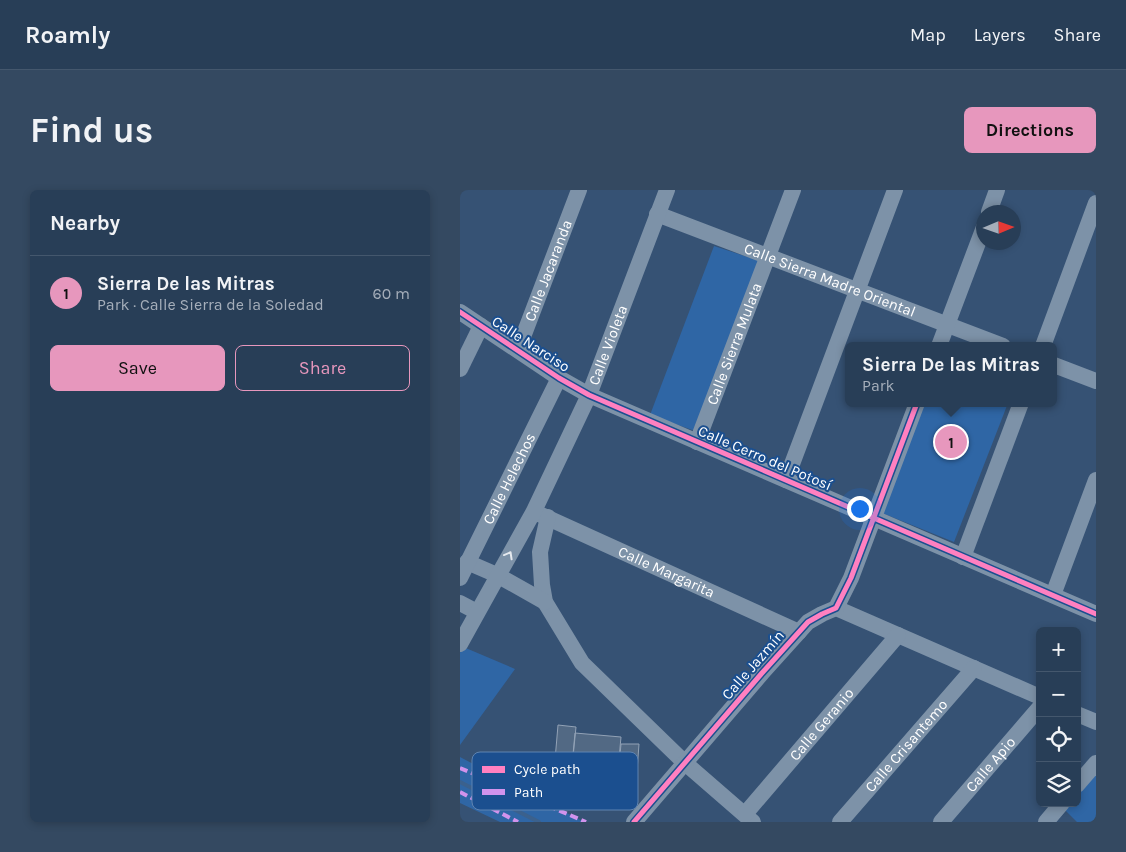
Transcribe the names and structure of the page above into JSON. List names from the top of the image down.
{
  "streets": {
    "street": [
      "Calle Jacaranda",
      "Calle Sierra Madre Oriental",
      "Calle Narciso",
      "Calle Sierra Mulata",
      "Calle Violeta",
      "Calle Cerro del Potosí",
      "Calle Helechos",
      "Calle Margarita",
      "Calle Jazmín",
      "Calle Geranio",
      "Calle Crisantemo",
      "Calle Apio"
    ]
  },
  "crossings": [
    ["Calle Jacaranda", "Calle Narciso"],
    ["Calle Sierra Madre Oriental", "Calle Sierra Mulata"],
    ["Calle Sierra Madre Oriental", "Calle Violeta"],
    ["Calle Narciso", "Calle Violeta"],
    ["Calle Narciso", "Calle Cerro del Potosí"],
    ["Calle Narciso", "Calle Helechos"],
    ["Calle Sierra Mulata", "Calle Cerro del Potosí"],
    ["Calle Violeta", "Calle Cerro del Potosí"],
    ["Calle Violeta", "Calle Helechos"],
    ["Calle Violeta", "Calle Margarita"],
    ["Calle Violeta", "Calle Jazmín"],
    ["Calle Violeta", "Calle Geranio"],
    ["Calle Margarita", "Calle Jazmín"]
  ],
  "legend": ["Cycle path", "Path"],
  "north": "right",
  "page": {
    "header": "Roamly",
    "nav": ["Map", "Layers", "Share"],
    "buttons": [
      "Directions",
      ["Save", "Share"]
    ],
    "title": "Find us",
    "heading": "Nearby",
    "list": [
      {
        "mark": "1",
        "name": "Sierra De las Mitras",
        "note": "Park · Calle Sierra de la Soledad",
        "value": "60 m"
      }
    ],
    "popup": ["Sierra De las Mitras", "Park"],
    "pins": "1",
    "map_buttons": ["+", "−"]
  }
}
